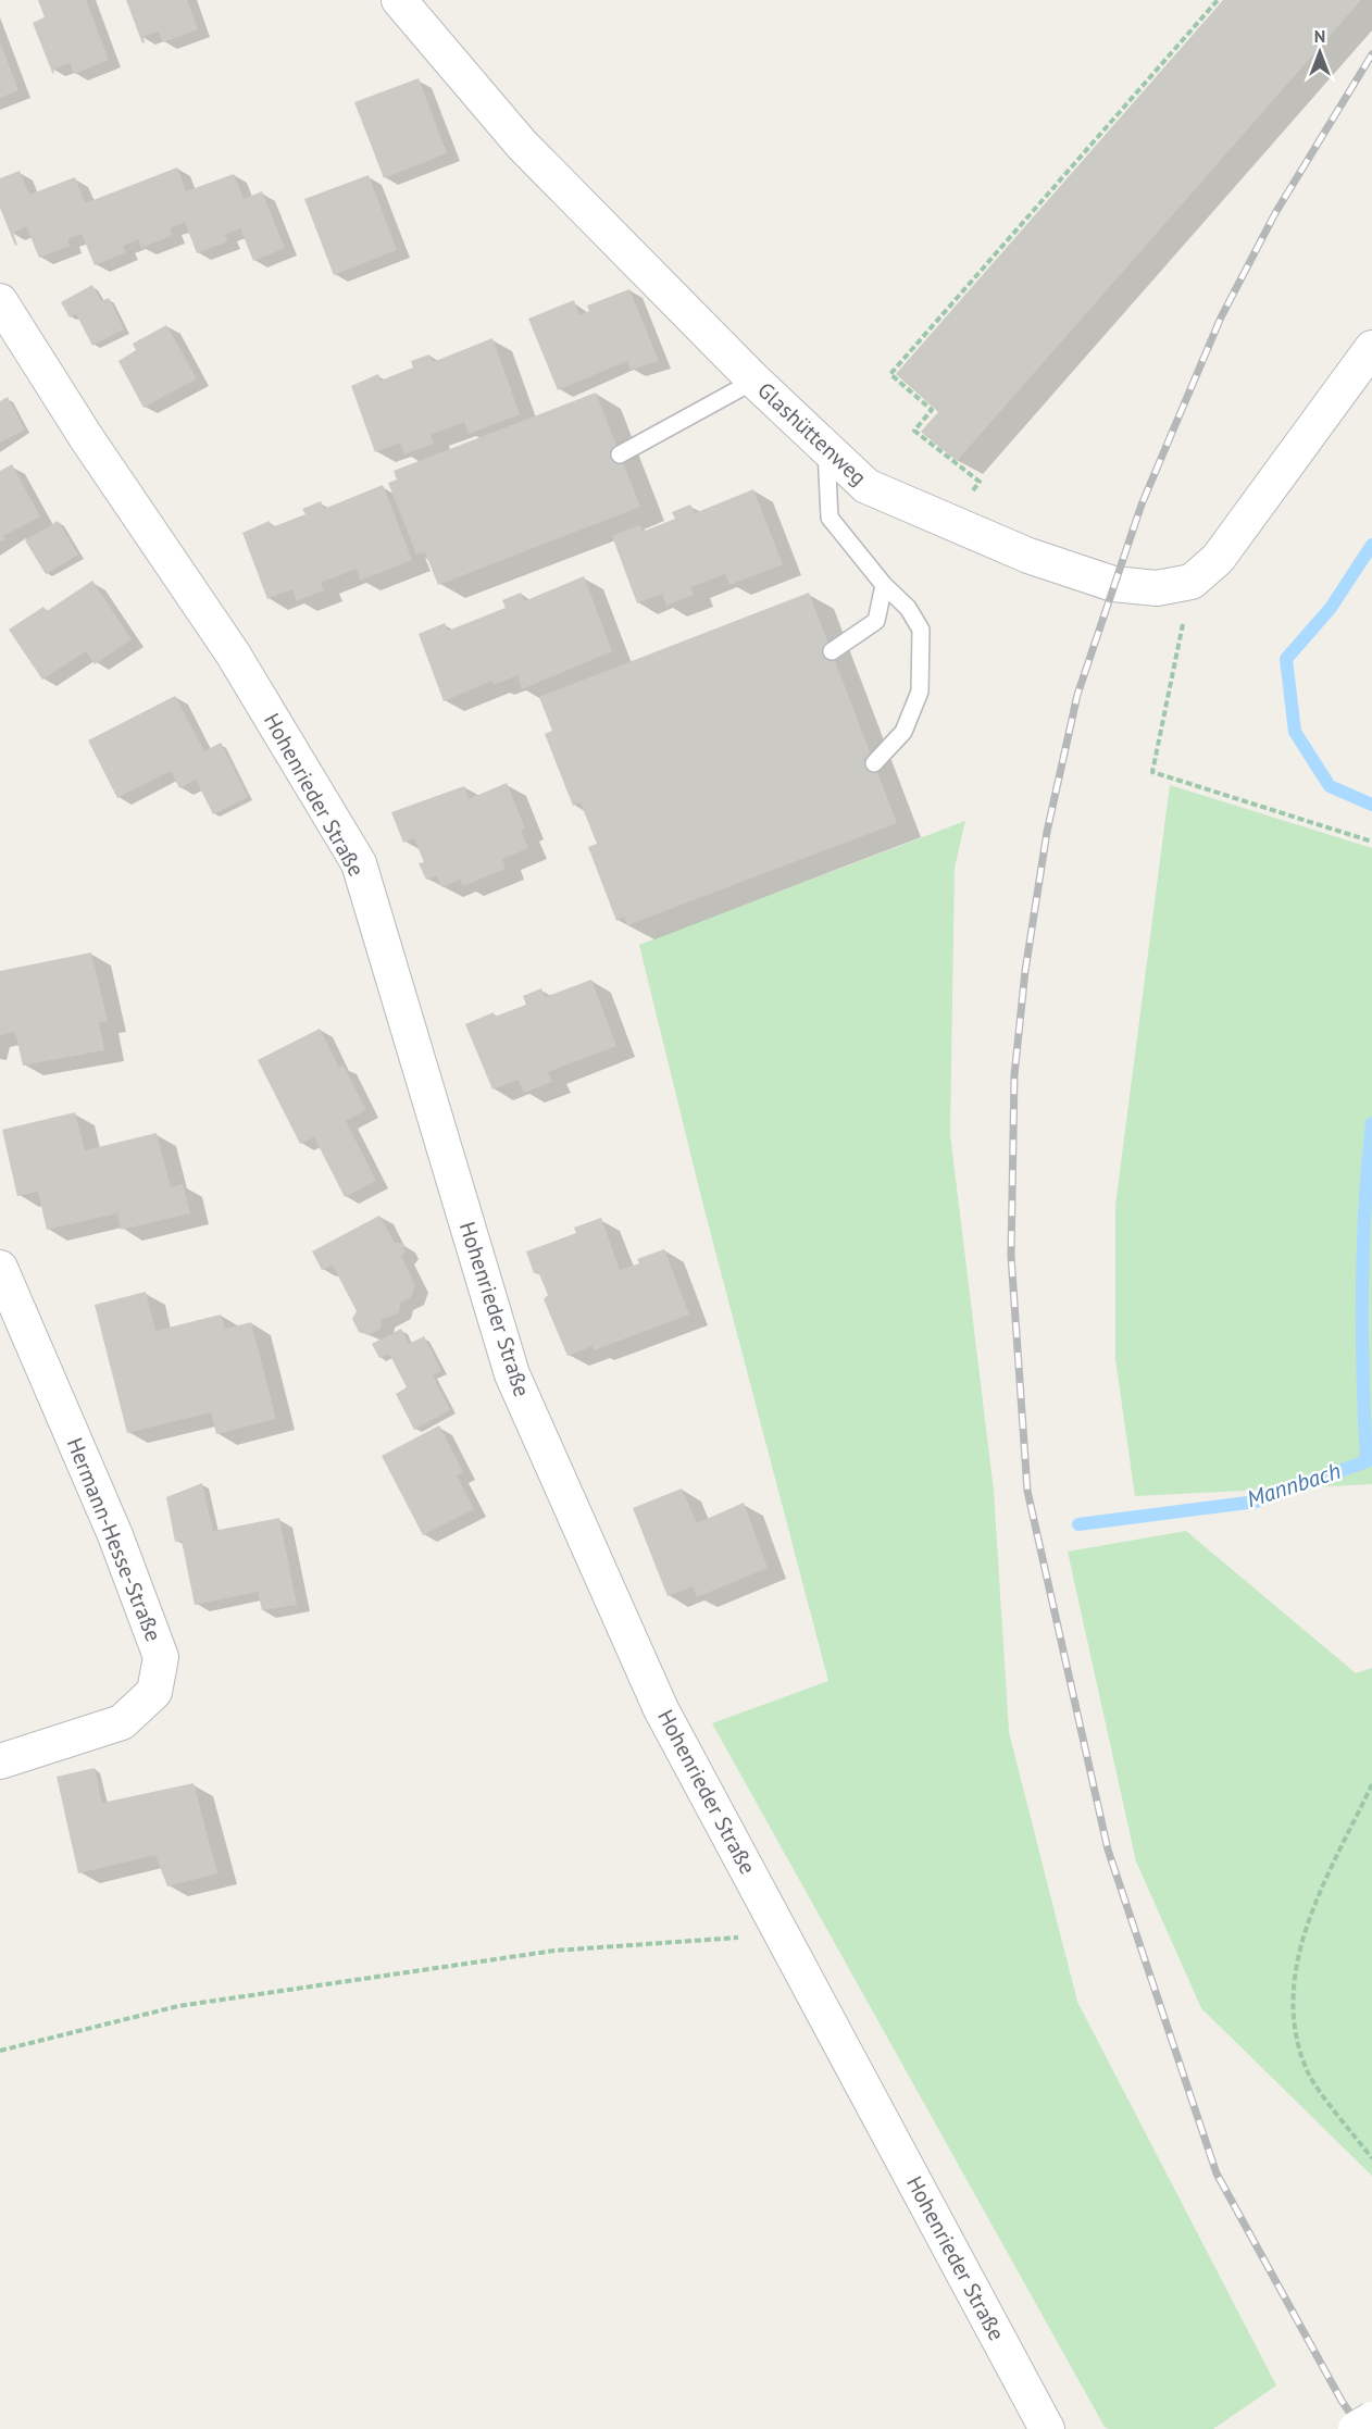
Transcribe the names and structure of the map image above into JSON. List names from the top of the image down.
{
  "streets": {
    "street": ["Glashüttenweg", "Hohenrieder Straße", "Hermann-Hesse-Straße"]
  },
  "water": ["Mannbach"],
  "north": "top"
}
